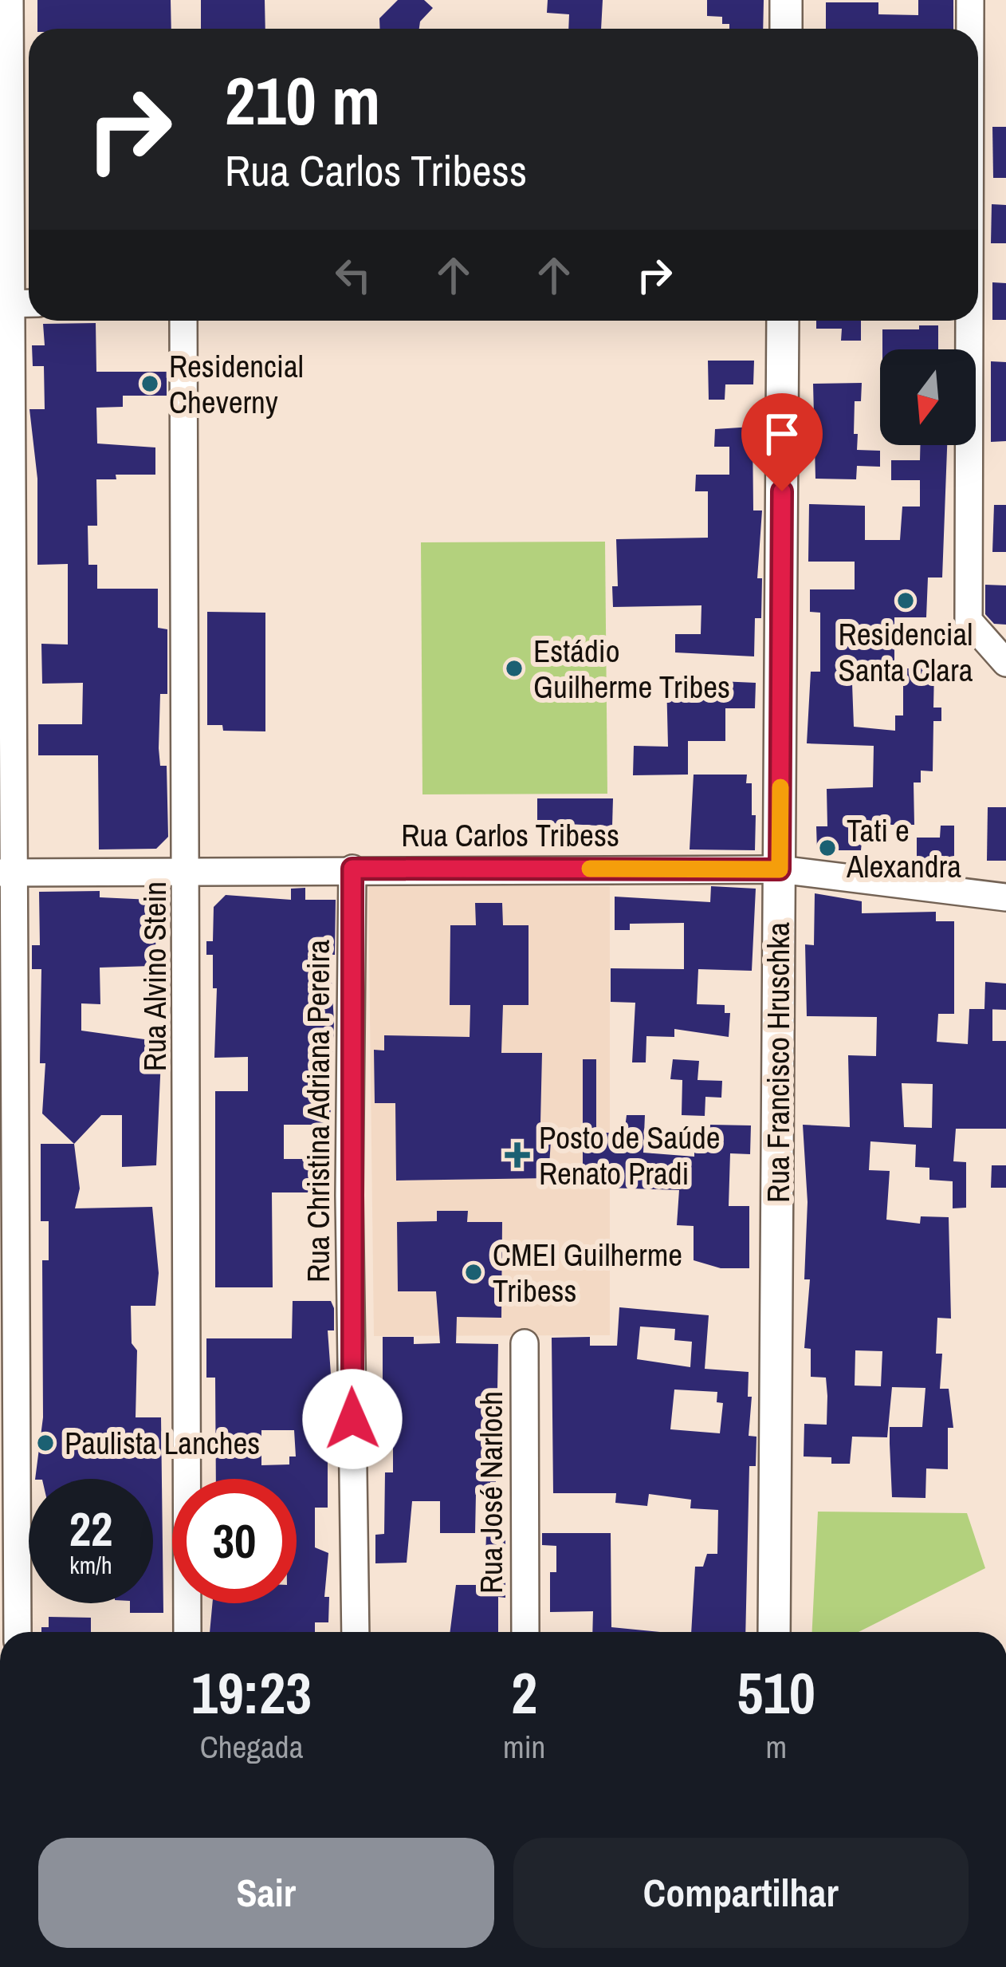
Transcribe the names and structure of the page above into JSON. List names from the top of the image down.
{
  "streets": {
    "main road": ["Rua Francisco Hruschka"],
    "street": [
      "Rua Carlos Tribess",
      "Rua Alvino Stein",
      "Rua Christina Adriana Pereira",
      "Rua José Narloch"
    ]
  },
  "crossings": [
    ["Rua Carlos Tribess", "Rua Alvino Stein"],
    ["Rua Carlos Tribess", "Rua Francisco Hruschka"],
    ["Rua Carlos Tribess", "Rua Christina Adriana Pereira"]
  ],
  "places": {
    "other": [
      "Residencial Cheverny",
      "Residencial Santa Clara",
      "Estádio Guilherme Tribes",
      "Tati e Alexandra",
      "CMEI Guilherme Tribess",
      "Paulista Lanches"
    ],
    "health": ["Posto de Saúde Renato Pradi"]
  },
  "north": "bottom",
  "page": {
    "turn": ["210 m", "Rua Carlos Tribess"],
    "speed": "22 km/h",
    "limit": "30",
    "eta": [
      "19:23",
      "Chegada",
      "2",
      "min",
      "510",
      "m"
    ],
    "buttons": ["Sair", "Compartilhar"]
  }
}
